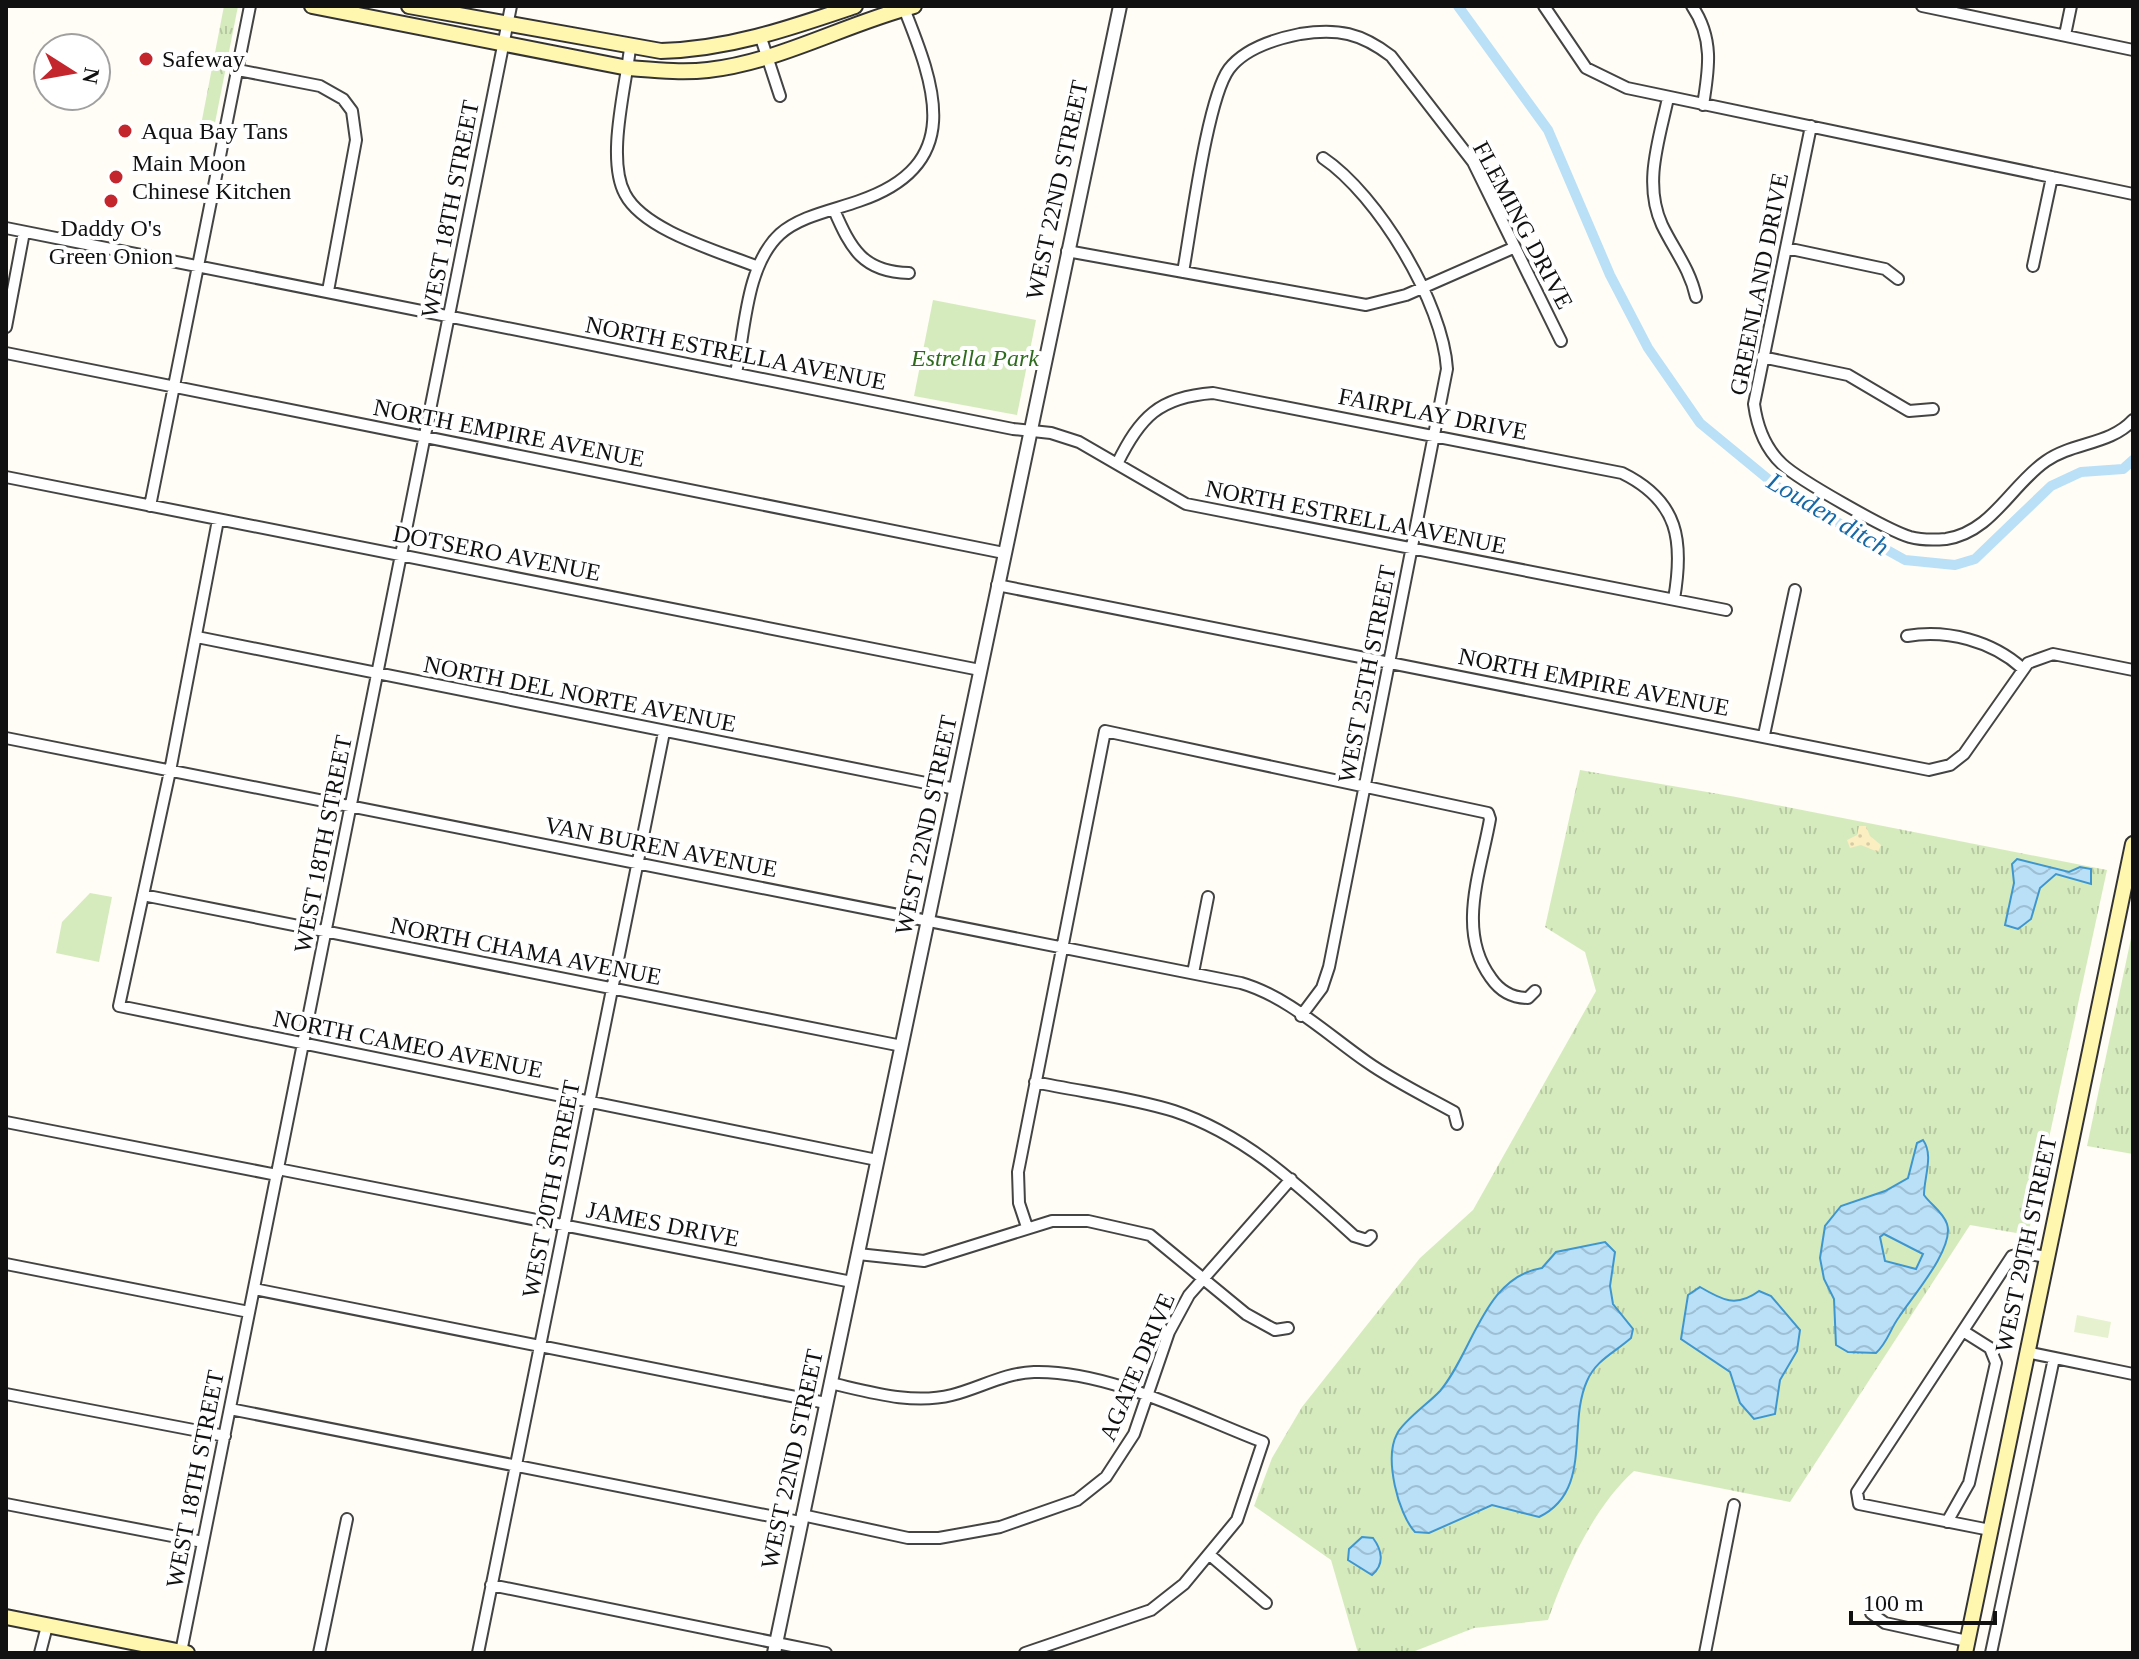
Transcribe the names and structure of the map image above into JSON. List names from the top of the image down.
{
  "streets": {
    "main road": ["WEST 29TH STREET"],
    "street": [
      "WEST 22ND STREET",
      "WEST 18TH STREET",
      "FLEMING DRIVE",
      "GREENLAND DRIVE",
      "NORTH ESTRELLA AVENUE",
      "FAIRPLAY DRIVE",
      "NORTH EMPIRE AVENUE",
      "DOTSERO AVENUE",
      "WEST 25TH STREET",
      "NORTH DEL NORTE AVENUE",
      "VAN BUREN AVENUE",
      "NORTH CHAMA AVENUE",
      "NORTH CAMEO AVENUE",
      "WEST 20TH STREET",
      "JAMES DRIVE",
      "AGATE DRIVE"
    ]
  },
  "crossings": [
    ["WEST 22ND STREET", "NORTH ESTRELLA AVENUE"],
    ["WEST 22ND STREET", "NORTH EMPIRE AVENUE"],
    ["WEST 22ND STREET", "DOTSERO AVENUE"],
    ["WEST 22ND STREET", "NORTH DEL NORTE AVENUE"],
    ["WEST 22ND STREET", "VAN BUREN AVENUE"],
    ["WEST 22ND STREET", "NORTH CHAMA AVENUE"],
    ["WEST 22ND STREET", "NORTH CAMEO AVENUE"],
    ["WEST 22ND STREET", "JAMES DRIVE"],
    ["WEST 22ND STREET", "AGATE DRIVE"],
    ["WEST 18TH STREET", "NORTH ESTRELLA AVENUE"],
    ["WEST 18TH STREET", "NORTH EMPIRE AVENUE"],
    ["WEST 18TH STREET", "DOTSERO AVENUE"],
    ["WEST 18TH STREET", "NORTH DEL NORTE AVENUE"],
    ["WEST 18TH STREET", "VAN BUREN AVENUE"],
    ["WEST 18TH STREET", "NORTH CHAMA AVENUE"],
    ["WEST 18TH STREET", "NORTH CAMEO AVENUE"],
    ["WEST 18TH STREET", "JAMES DRIVE"],
    ["WEST 18TH STREET", "AGATE DRIVE"],
    ["NORTH ESTRELLA AVENUE", "FAIRPLAY DRIVE"],
    ["NORTH ESTRELLA AVENUE", "WEST 25TH STREET"],
    ["FAIRPLAY DRIVE", "WEST 25TH STREET"],
    ["NORTH EMPIRE AVENUE", "WEST 25TH STREET"],
    ["WEST 25TH STREET", "VAN BUREN AVENUE"],
    ["NORTH DEL NORTE AVENUE", "WEST 20TH STREET"],
    ["VAN BUREN AVENUE", "WEST 20TH STREET"],
    ["NORTH CHAMA AVENUE", "NORTH CAMEO AVENUE"],
    ["NORTH CHAMA AVENUE", "WEST 20TH STREET"],
    ["NORTH CAMEO AVENUE", "WEST 20TH STREET"],
    ["WEST 20TH STREET", "JAMES DRIVE"],
    ["WEST 20TH STREET", "AGATE DRIVE"]
  ],
  "water": ["Louden ditch"],
  "parks": ["Estrella Park"],
  "places": [
    "Safeway",
    "Aqua Bay Tans",
    "Main Moon Chinese Kitchen",
    "Daddy O's Green Onion"
  ],
  "scale_bar": "100 m",
  "north": "right"
}
